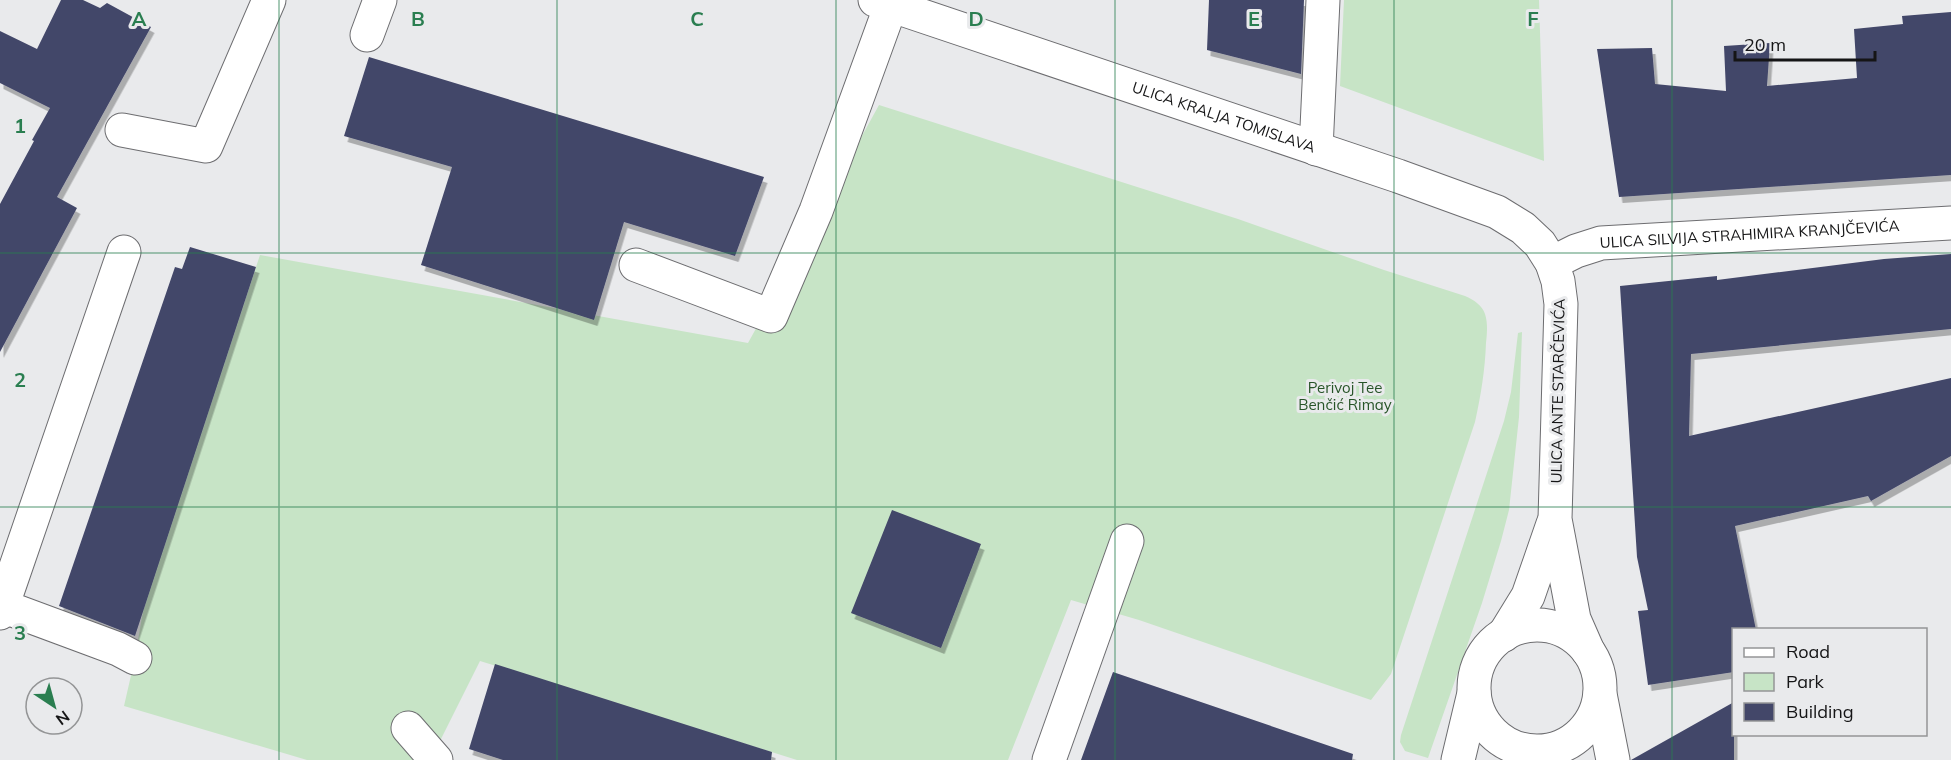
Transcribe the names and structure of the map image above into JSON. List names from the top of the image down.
{
  "streets": {
    "street": ["ULICA KRALJA TOMISLAVA", "ULICA SILVIJA STRAHIMIRA KRANJČEVIĆA", "ULICA ANTE STARČEVIĆA"]
  },
  "crossings": [
    ["ULICA KRALJA TOMISLAVA", "ULICA SILVIJA STRAHIMIRA KRANJČEVIĆA"],
    ["ULICA KRALJA TOMISLAVA", "ULICA ANTE STARČEVIĆA"],
    ["ULICA SILVIJA STRAHIMIRA KRANJČEVIĆA", "ULICA ANTE STARČEVIĆA"]
  ],
  "parks": ["Perivoj Tee Benčić Rimay"],
  "legend": ["Road", "Park", "Building"],
  "scale_bar": "20 m",
  "north": "bottom right",
  "grid": {
    "columns": [
      "A",
      "B",
      "C",
      "D",
      "E",
      "F"
    ],
    "rows": ["1", "2", "3"]
  }
}
